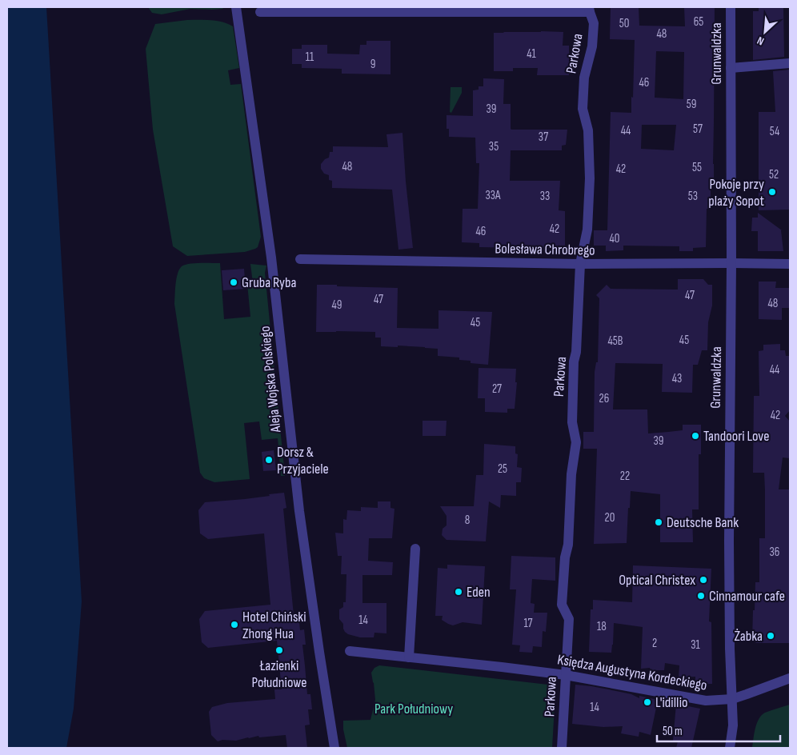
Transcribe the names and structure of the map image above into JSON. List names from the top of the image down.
{
  "streets": {
    "street": [
      "Parkowa",
      "Grunwaldzka",
      "Bolesława Chrobrego",
      "Aleja Wojska Polskiego",
      "Księdza Augustyna Kordeckiego"
    ]
  },
  "crossings": [
    ["Parkowa", "Bolesława Chrobrego"],
    ["Parkowa", "Księdza Augustyna Kordeckiego"],
    ["Grunwaldzka", "Bolesława Chrobrego"],
    ["Grunwaldzka", "Księdza Augustyna Kordeckiego"]
  ],
  "parks": ["Park Południowy"],
  "places": [
    "Pokoje przy plaży Sopot",
    "Gruba Ryba",
    "Tandoori Love",
    "Dorsz & Przyjaciele",
    "Deutsche Bank",
    "Optical Christex",
    "Eden",
    "Cinnamour cafe",
    "Hotel Chiński Zhong Hua",
    "Żabka",
    "Łazienki Południowe",
    "L'idillio"
  ],
  "house_numbers": [
    "65",
    "50",
    "48",
    "41",
    "11",
    "9",
    "46",
    "59",
    "39",
    "57",
    "44",
    "54",
    "37",
    "35",
    "48",
    "55",
    "42",
    "52",
    "33A",
    "33",
    "53",
    "42",
    "46",
    "40",
    "47",
    "47",
    "48",
    "49",
    "45",
    "45",
    "45B",
    "44",
    "43",
    "27",
    "26",
    "42",
    "39",
    "25",
    "22",
    "20",
    "8",
    "36",
    "14",
    "17",
    "18",
    "2",
    "31",
    "14"
  ],
  "scale_bar": "50 m",
  "north": "bottom left"
}
